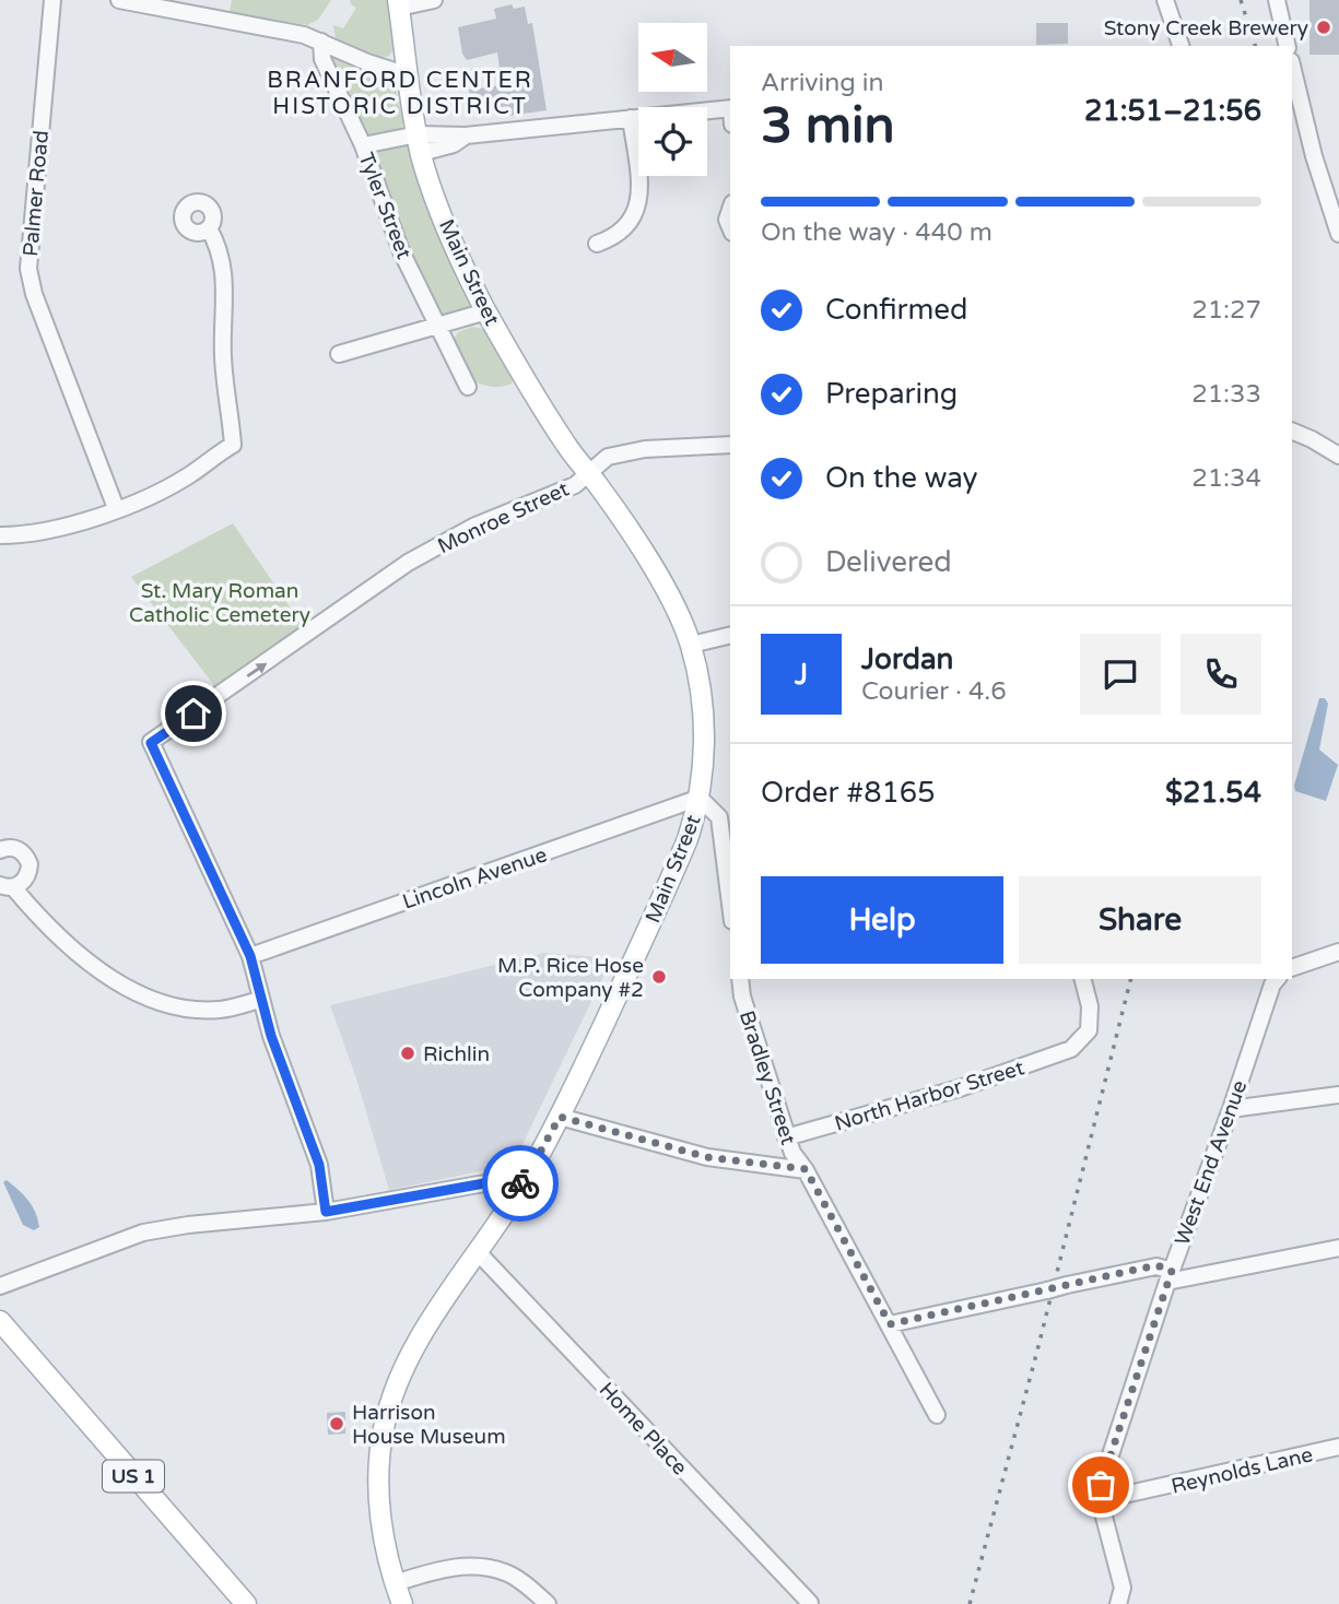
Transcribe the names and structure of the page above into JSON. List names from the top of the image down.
{
  "streets": {
    "main road": ["Main Street", "US 1"],
    "street": [
      "Palmer Road",
      "Tyler Street",
      "Monroe Street",
      "Lincoln Avenue",
      "Bradley Street",
      "North Harbor Street",
      "West End Avenue",
      "Home Place",
      "Reynolds Lane"
    ]
  },
  "crossings": [
    ["Main Street", "Monroe Street"],
    ["Main Street", "Lincoln Avenue"],
    ["Main Street", "Home Place"],
    ["Monroe Street", "Lincoln Avenue"],
    ["Bradley Street", "North Harbor Street"],
    ["West End Avenue", "Reynolds Lane"]
  ],
  "districts": ["BRANFORD CENTER HISTORIC DISTRICT"],
  "parks": ["St. Mary Roman Catholic Cemetery"],
  "places": [
    "Stony Creek Brewery",
    "M.P. Rice Hose Company #2",
    "Richlin",
    "Harrison House Museum"
  ],
  "north": "left",
  "page": {
    "heading": ["3 min", "Arriving in", "21:51–21:56"],
    "panel": [
      "Jordan",
      "Courier · 4.6",
      "Order #8165",
      "$21.54"
    ],
    "bar": "On the way · 440 m",
    "list": [
      ["Confirmed", "21:27"],
      ["Preparing", "21:33"],
      ["On the way", "21:34"],
      "Delivered"
    ],
    "round": "J",
    "buttons": ["Help", "Share"]
  }
}
